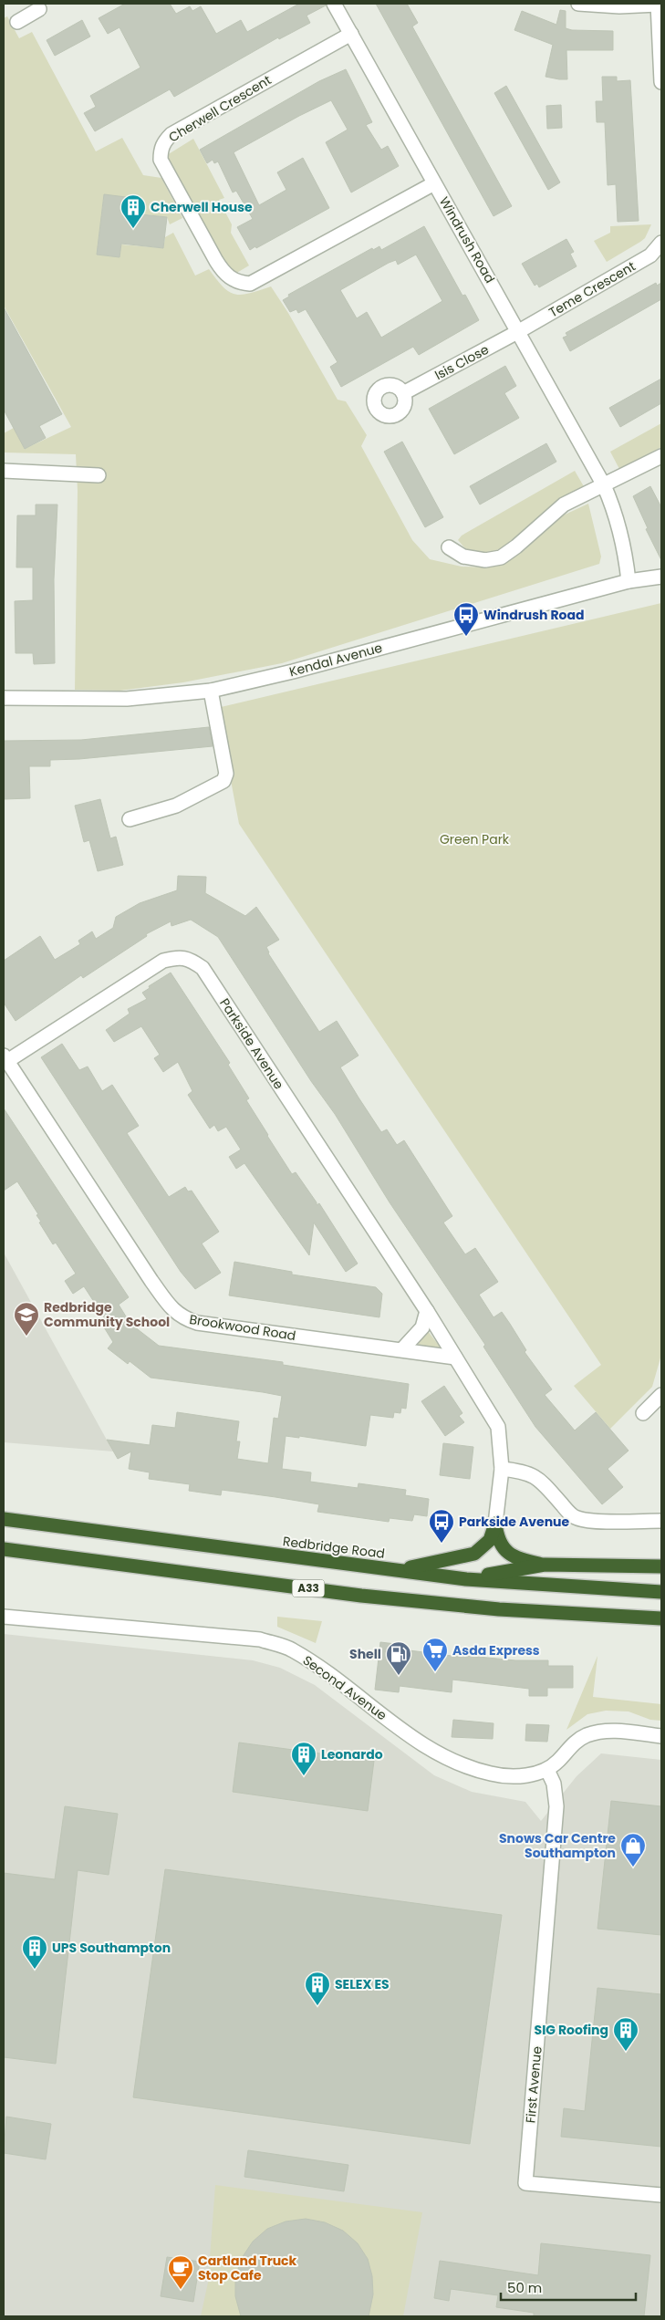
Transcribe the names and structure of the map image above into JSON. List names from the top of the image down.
{
  "streets": {
    "highway": ["Redbridge Road", "A33"],
    "street": [
      "Cherwell Crescent",
      "Windrush Road",
      "Teme Crescent",
      "Isis Close",
      "Kendal Avenue",
      "Parkside Avenue",
      "Brookwood Road",
      "Second Avenue",
      "First Avenue"
    ]
  },
  "crossings": [
    ["Cherwell Crescent", "Windrush Road"],
    ["Windrush Road", "Teme Crescent"],
    ["Windrush Road", "Isis Close"],
    ["Windrush Road", "Kendal Avenue"],
    ["Teme Crescent", "Isis Close"],
    ["Parkside Avenue", "Brookwood Road"],
    ["Second Avenue", "First Avenue"]
  ],
  "parks": ["Green Park"],
  "places": {
    "building": [
      "Cherwell House",
      "Leonardo",
      "UPS Southampton",
      "SELEX ES",
      "SIG Roofing"
    ],
    "bus stop": ["Windrush Road", "Parkside Avenue"],
    "school or university": ["Redbridge Community School"],
    "supermarket": ["Asda Express"],
    "fuel station": ["Shell"],
    "shop": ["Snows Car Centre Southampton"],
    "cafe": ["Cartland Truck Stop Cafe"]
  },
  "scale_bar": "50 m"
}
